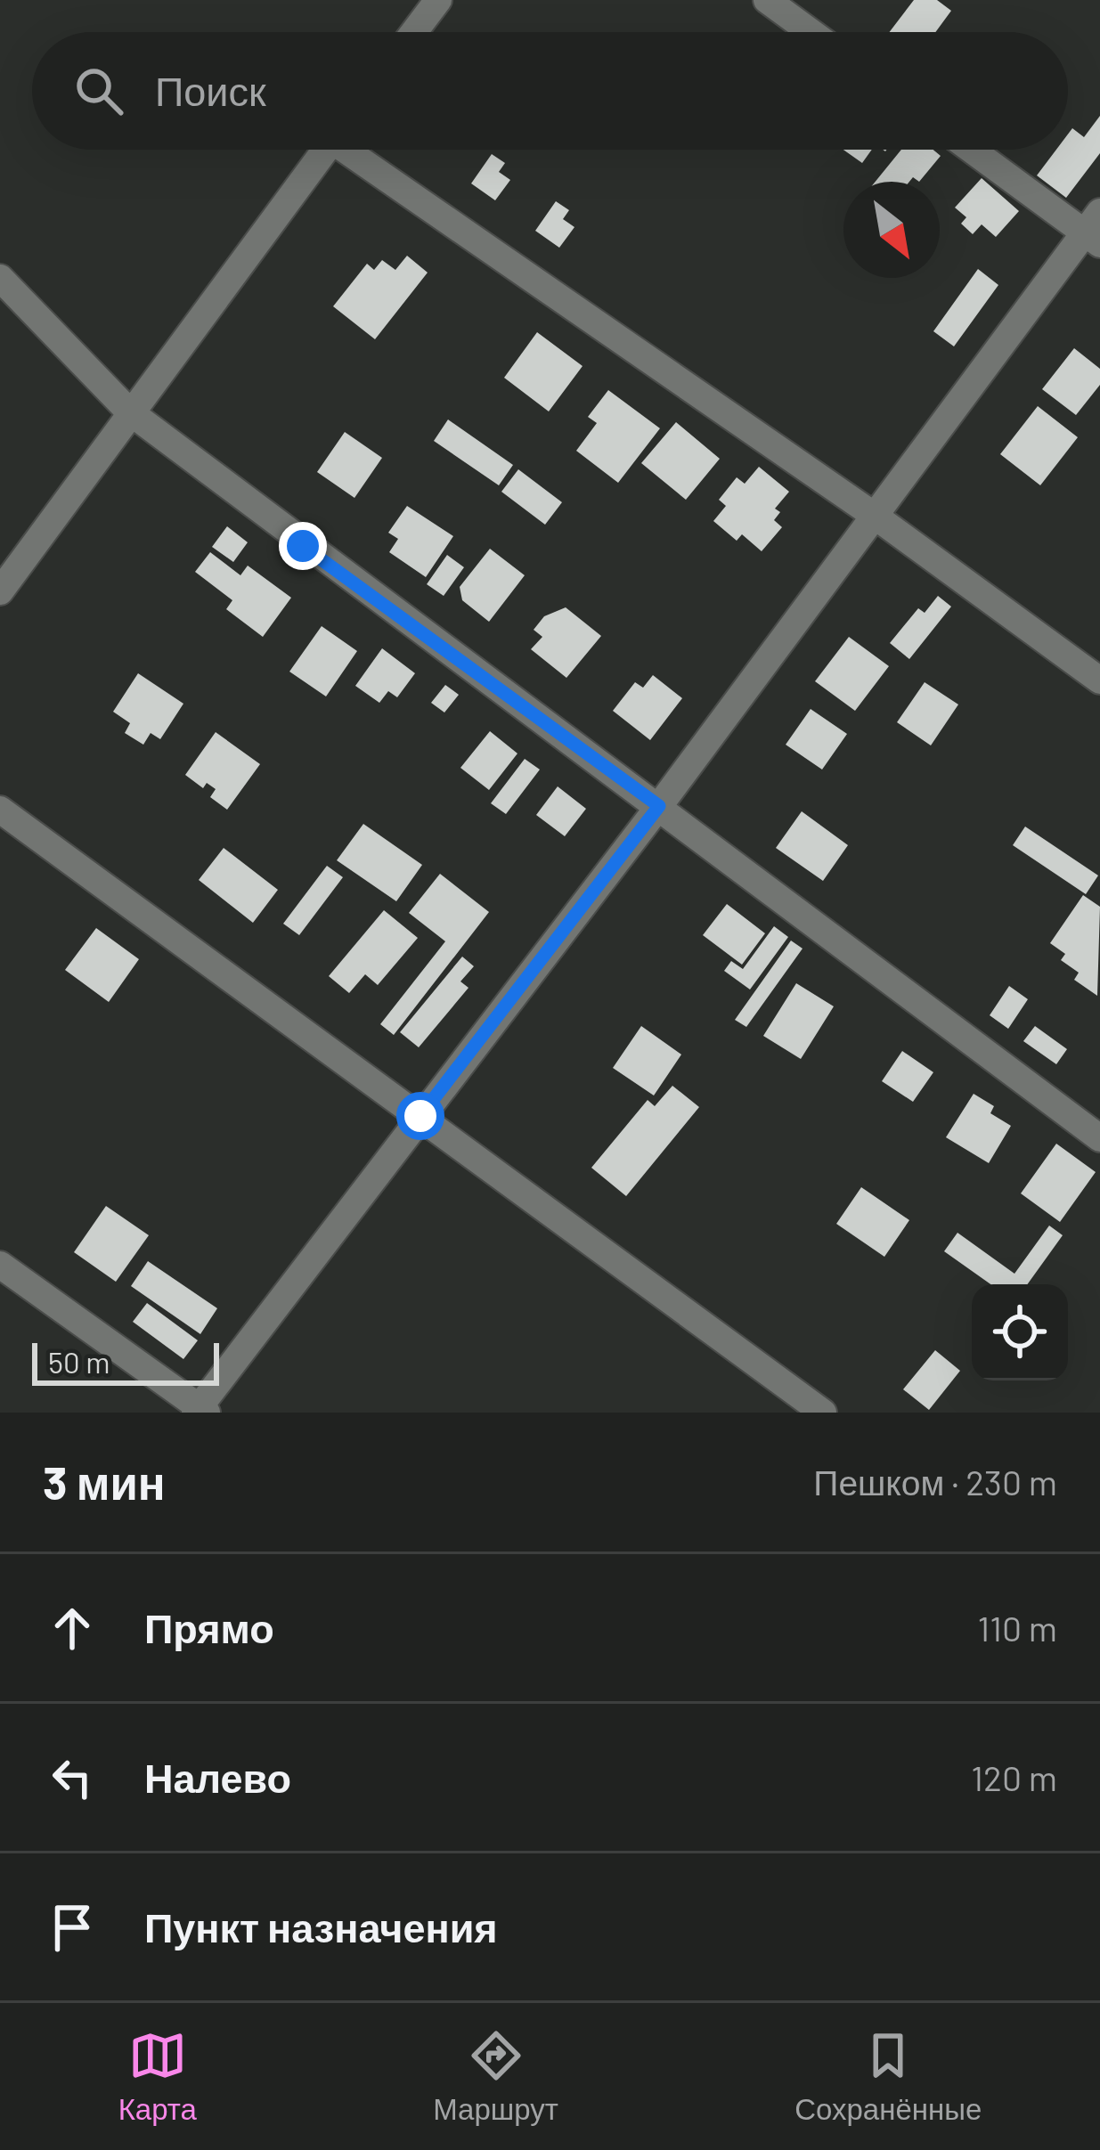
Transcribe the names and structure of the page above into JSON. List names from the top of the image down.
{
  "scale_bar": "50 m",
  "north": "bottom right",
  "page": {
    "search": "Поиск",
    "scale": "50 m",
    "heading": ["3 мин", "Пешком · 230 m"],
    "list": [
      ["Прямо", "110 m"],
      ["Налево", "120 m"],
      "Пункт назначения"
    ],
    "nav": ["Карта", "Маршрут", "Сохранённые"]
  }
}
